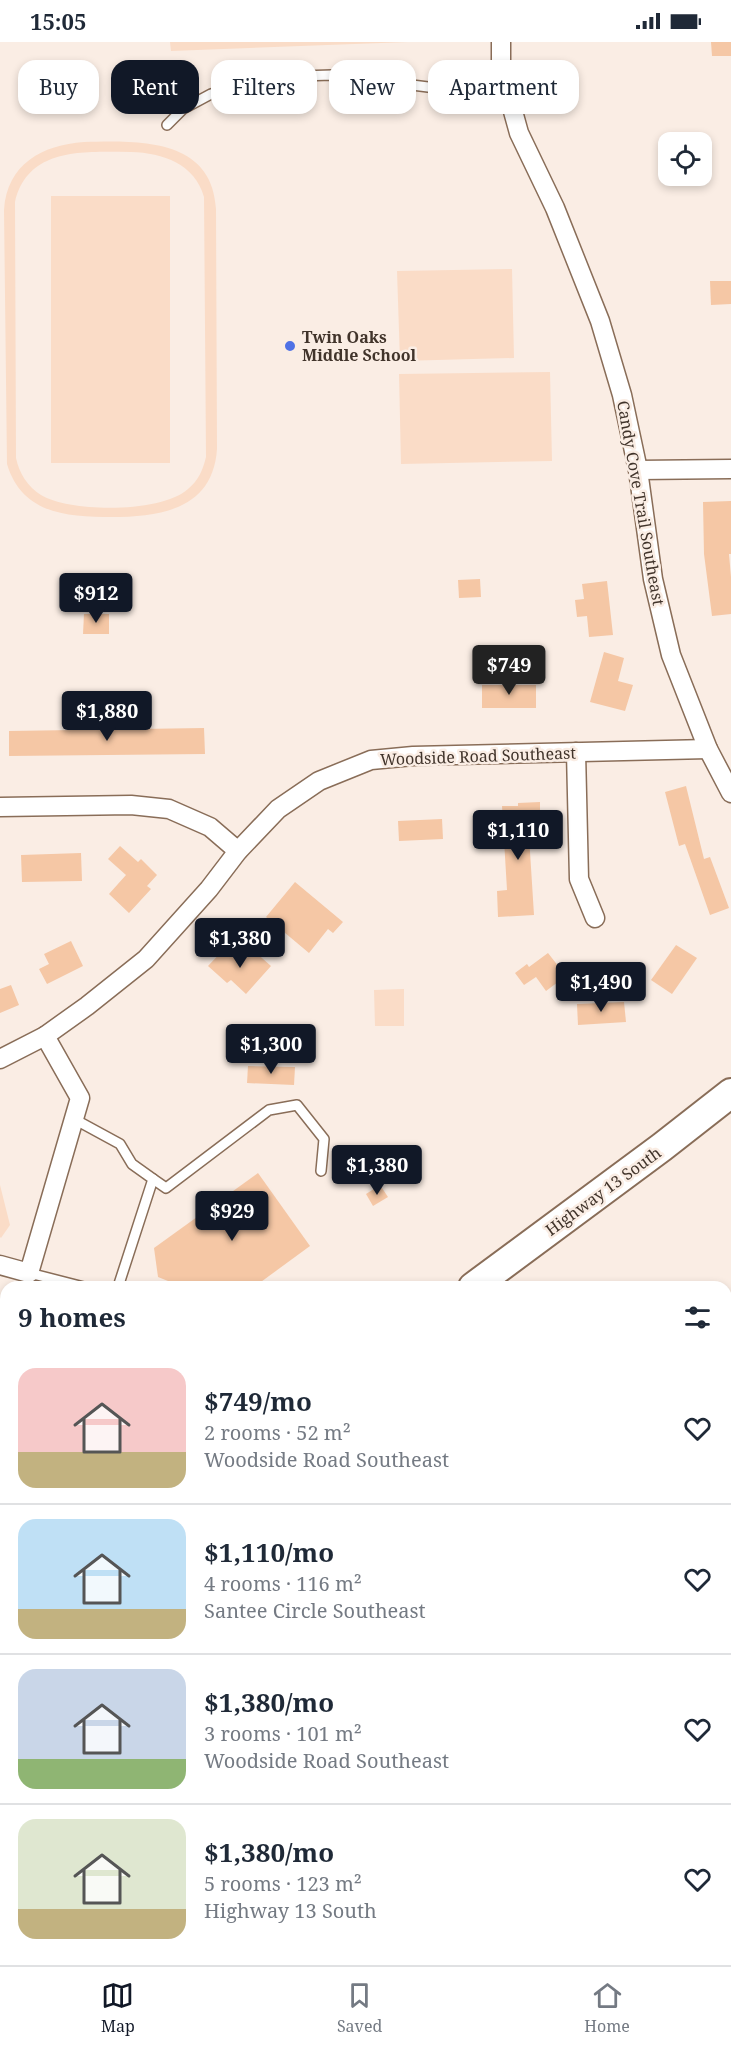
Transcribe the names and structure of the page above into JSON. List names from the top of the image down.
{
  "streets": {
    "main road": ["Highway 13 South"],
    "street": ["Candy Cove Trail Southeast", "Woodside Road Southeast"]
  },
  "crossings": [
    ["Candy Cove Trail Southeast", "Woodside Road Southeast"]
  ],
  "places": ["Twin Oaks Middle School"],
  "page": {
    "status": "15:05",
    "chip": [
      "Buy",
      "Rent",
      "Filters",
      "New",
      "Apartment"
    ],
    "price": [
      "$912",
      "$749",
      "$1,880",
      "$1,110",
      "$1,380",
      "$1,490",
      "$1,300",
      "$1,380",
      "$929"
    ],
    "heading": "9 homes",
    "list": [
      {
        "name": "$749/mo",
        "note": "2 rooms · 52 m² · Woodside Road Southeast"
      },
      {
        "name": "$1,110/mo",
        "note": "4 rooms · 116 m² · Santee Circle Southeast"
      },
      {
        "name": "$1,380/mo",
        "note": "3 rooms · 101 m² · Woodside Road Southeast"
      },
      {
        "name": "$1,380/mo",
        "note": "5 rooms · 123 m² · Highway 13 South"
      }
    ],
    "tabs": ["Map", "Saved", "Home"]
  }
}
